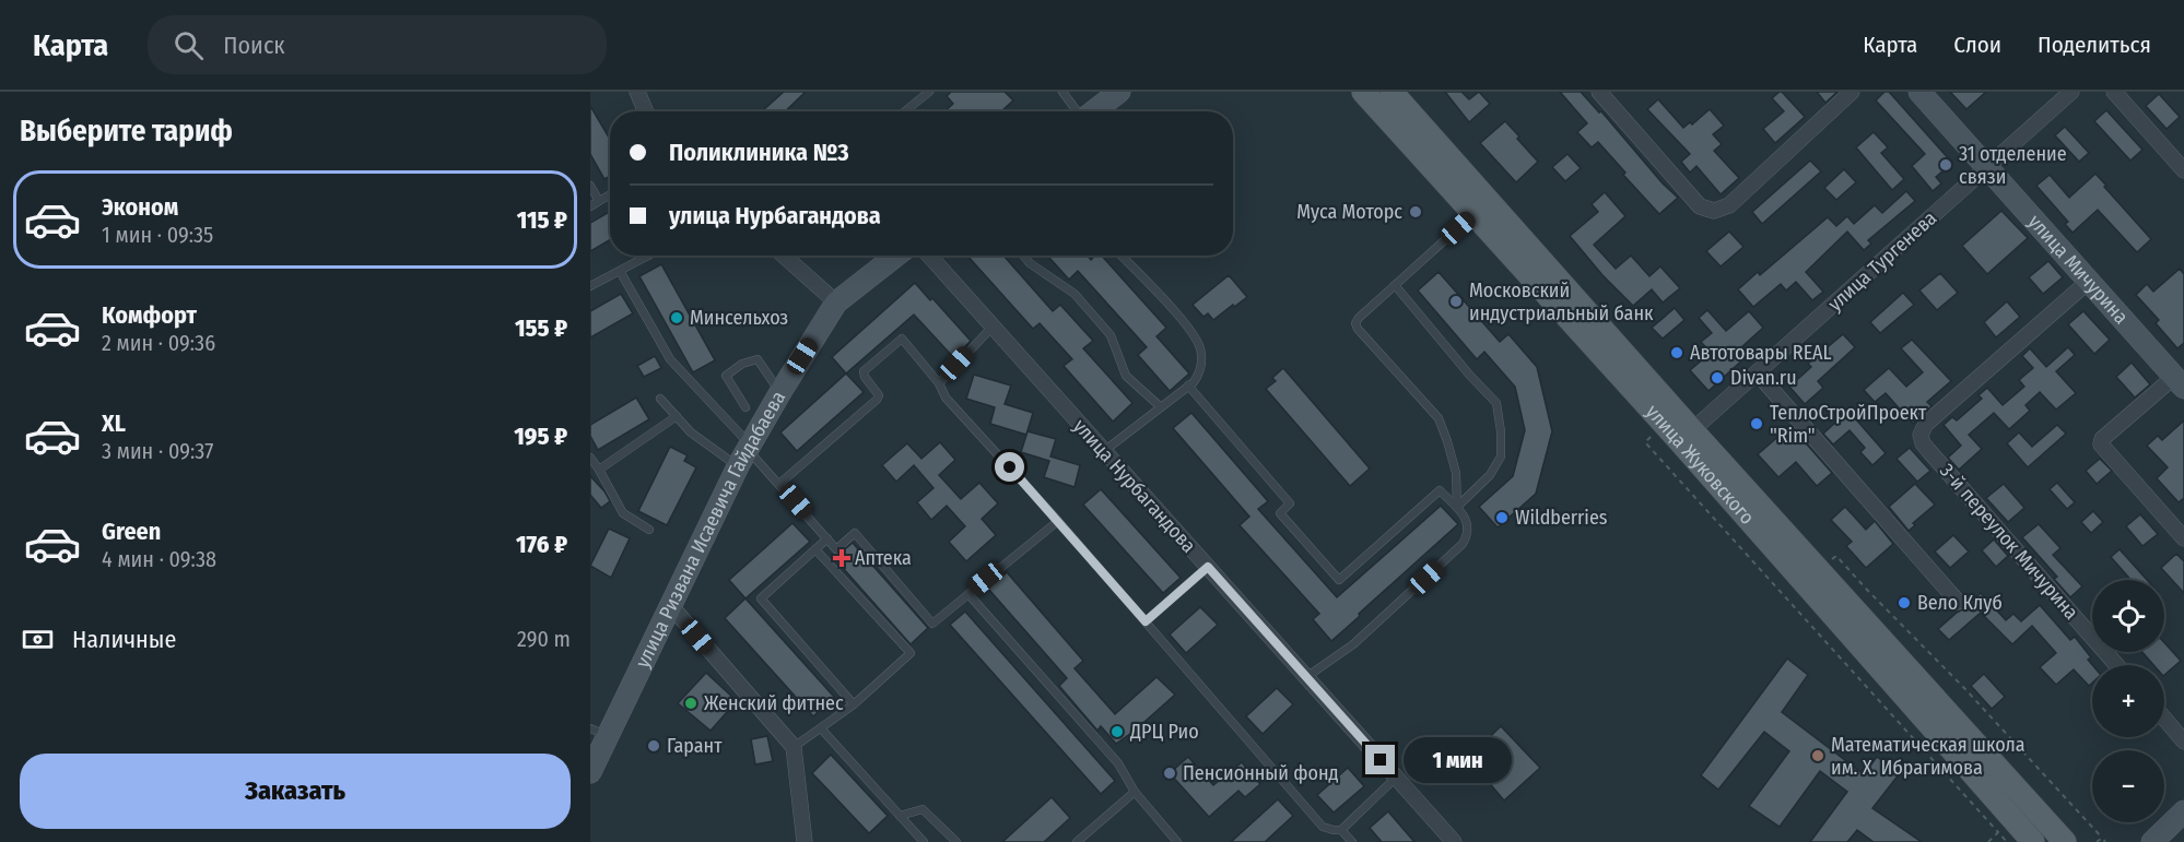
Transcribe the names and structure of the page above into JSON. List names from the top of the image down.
{
  "streets": {
    "main road": ["улица Жуковского"],
    "street": [
      "улица Тургенева",
      "улица Мичурина",
      "улица Нурбагандова",
      "улица Ризвана Исаевича Гайдабаева",
      "3-й переулок Мичурина"
    ]
  },
  "crossings": [
    ["улица Тургенева", "улица Мичурина"],
    ["улица Мичурина", "3-й переулок Мичурина"]
  ],
  "places": {
    "other": [
      "31 отделение связи",
      "Муса Моторс",
      "Московский индустриальный банк",
      "Минсельхоз",
      "Автотовары REAL",
      "Divan.ru",
      "ТеплоСтройПроект \"Rim\"",
      "Wildberries",
      "Вело Клуб",
      "Женский фитнес",
      "ДРЦ Рио",
      "Гарант",
      "Математическая школа им. Х. Ибрагимова",
      "Пенсионный фонд"
    ],
    "health": ["Аптека"]
  },
  "page": {
    "header": "Карта",
    "search": "Поиск",
    "nav": ["Карта", "Слои", "Поделиться"],
    "heading": "Выберите тариф",
    "banner": ["Поликлиника №3", "улица Нурбагандова"],
    "list": [
      {
        "name": "Эконом",
        "note": "1 мин · 09:35",
        "value": "115 ₽"
      },
      {
        "name": "Комфорт",
        "note": "2 мин · 09:36",
        "value": "155 ₽"
      },
      {
        "name": "XL",
        "note": "3 мин · 09:37",
        "value": "195 ₽"
      },
      {
        "name": "Green",
        "note": "4 мин · 09:38",
        "value": "176 ₽"
      }
    ],
    "map_buttons": ["+", "−"],
    "pay": ["Наличные", "290 m"],
    "bubble": "1 мин",
    "buttons": "Заказать"
  }
}
